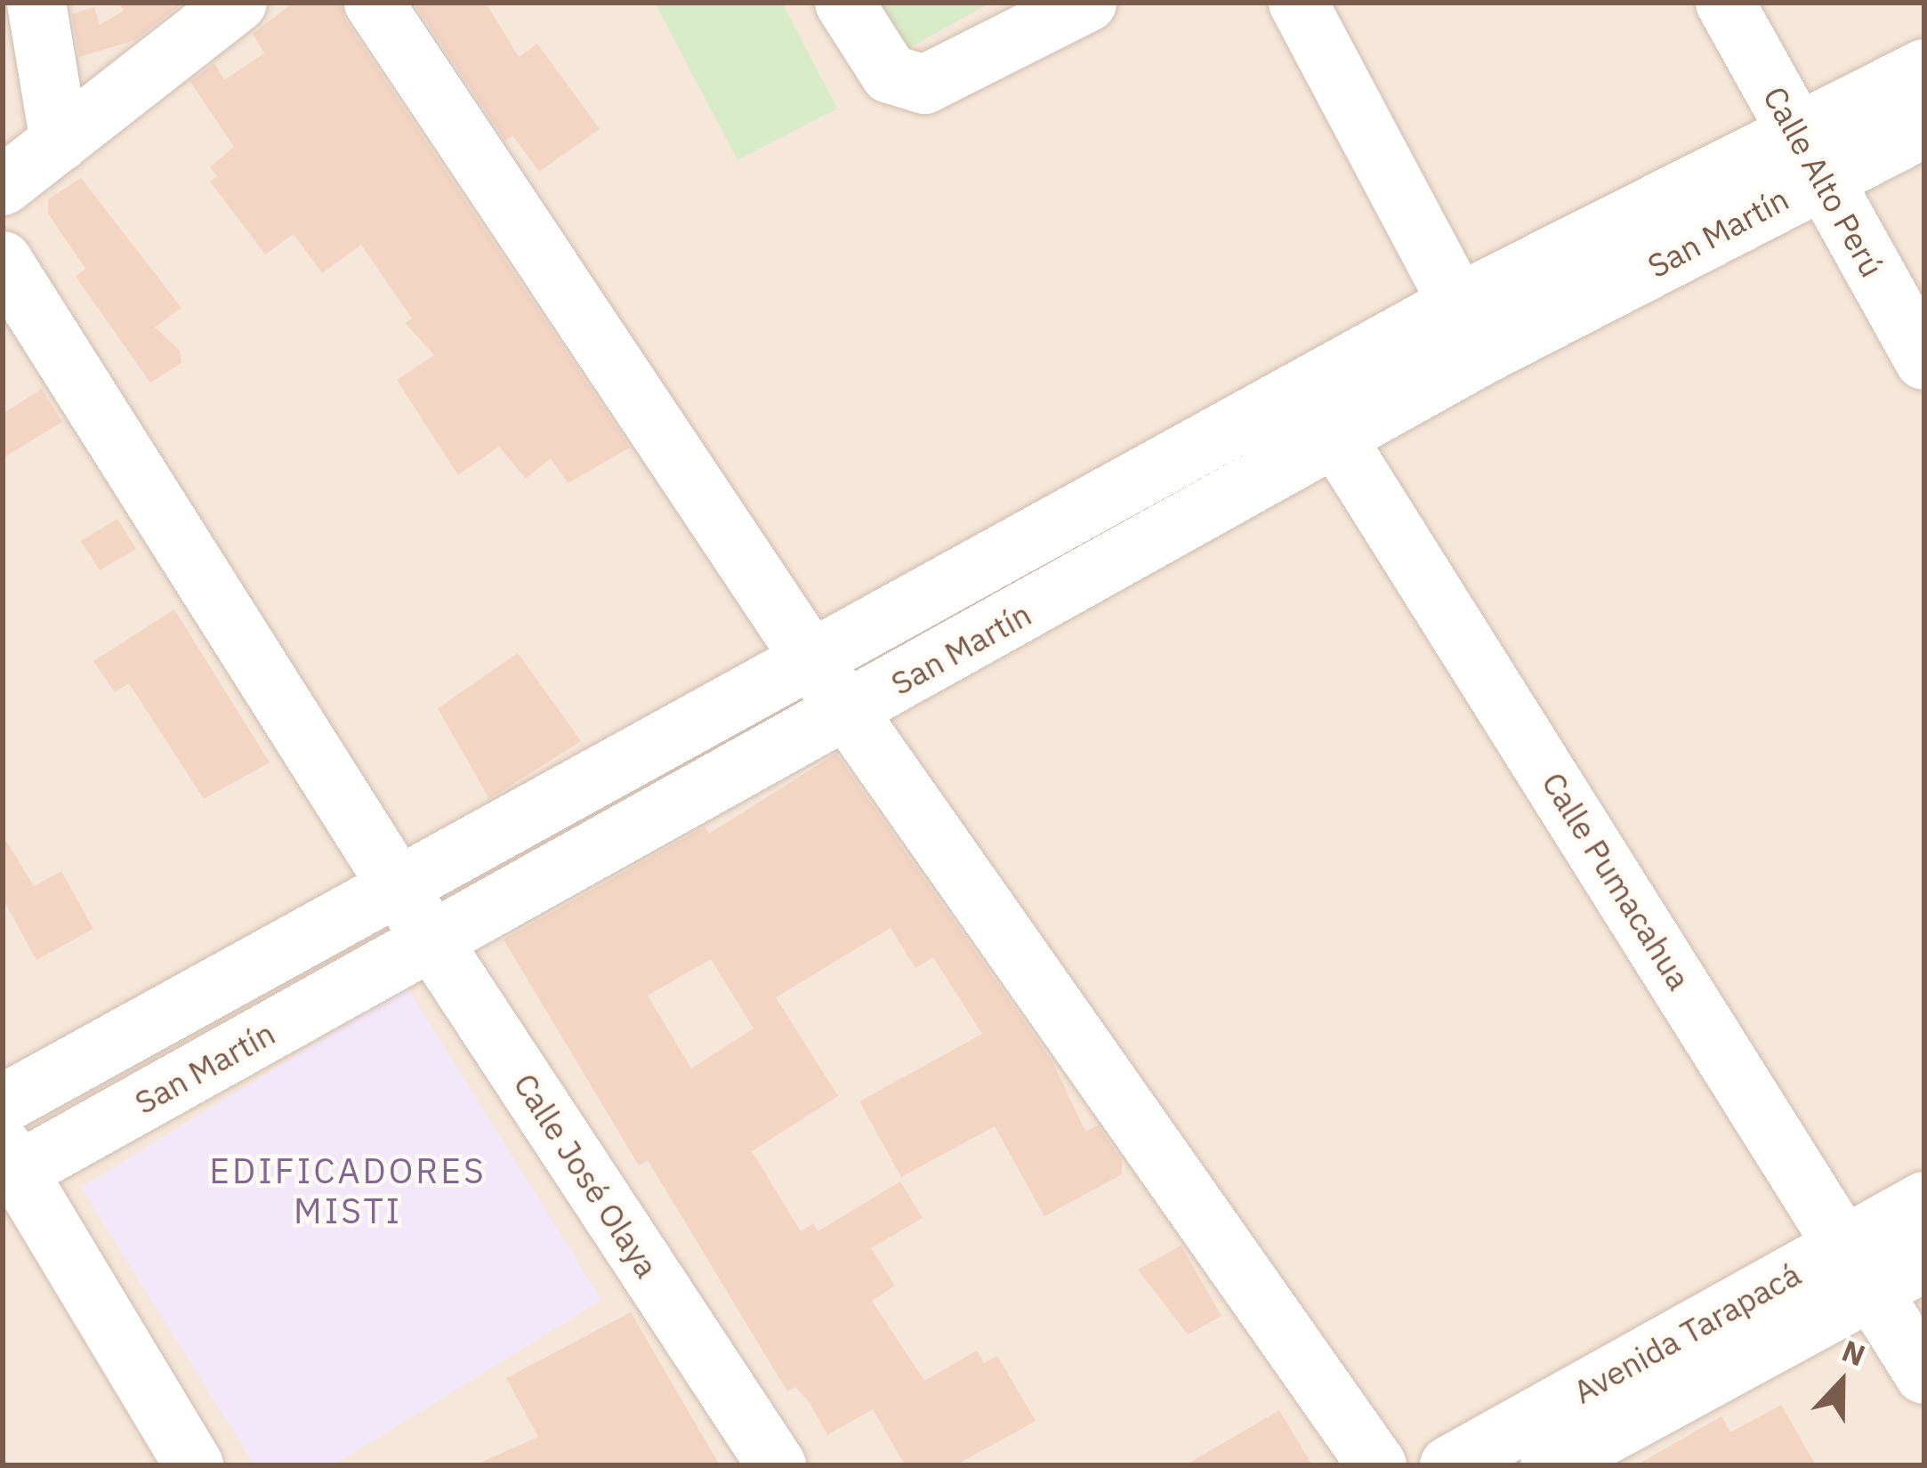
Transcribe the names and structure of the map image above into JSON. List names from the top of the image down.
{
  "streets": {
    "street": [
      "Calle Alto Perú",
      "San Martín",
      "Calle Pumacahua",
      "Calle José Olaya",
      "Avenida Tarapacá"
    ]
  },
  "crossings": [
    ["Calle Alto Perú", "San Martín"],
    ["San Martín", "Calle Pumacahua"],
    ["San Martín", "Calle José Olaya"],
    ["Calle Pumacahua", "Avenida Tarapacá"]
  ],
  "districts": ["EDIFICADORES MISTI"],
  "north": "top"
}
